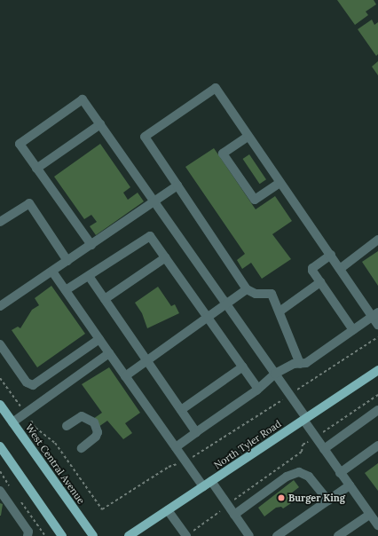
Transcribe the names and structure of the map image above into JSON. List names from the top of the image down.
{
  "streets": {
    "main road": ["North Tyler Road", "West Central Avenue"]
  },
  "places": ["Burger King"]
}
